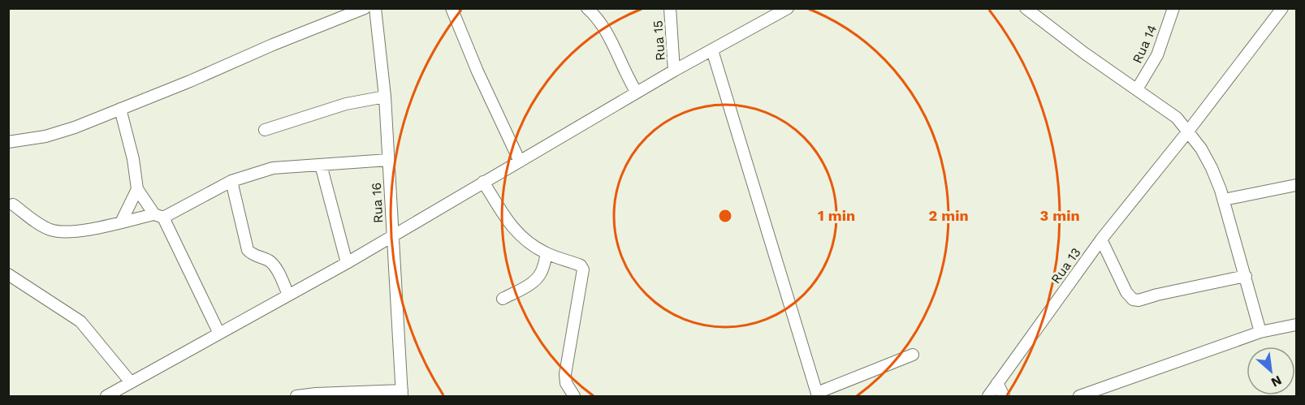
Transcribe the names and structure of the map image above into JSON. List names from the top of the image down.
{
  "streets": {
    "street": [
      "Rua 15",
      "Rua 14",
      "Rua 16",
      "Rua 13"
    ]
  },
  "north": "bottom right",
  "rings": ["1 min", "2 min", "3 min"]
}
